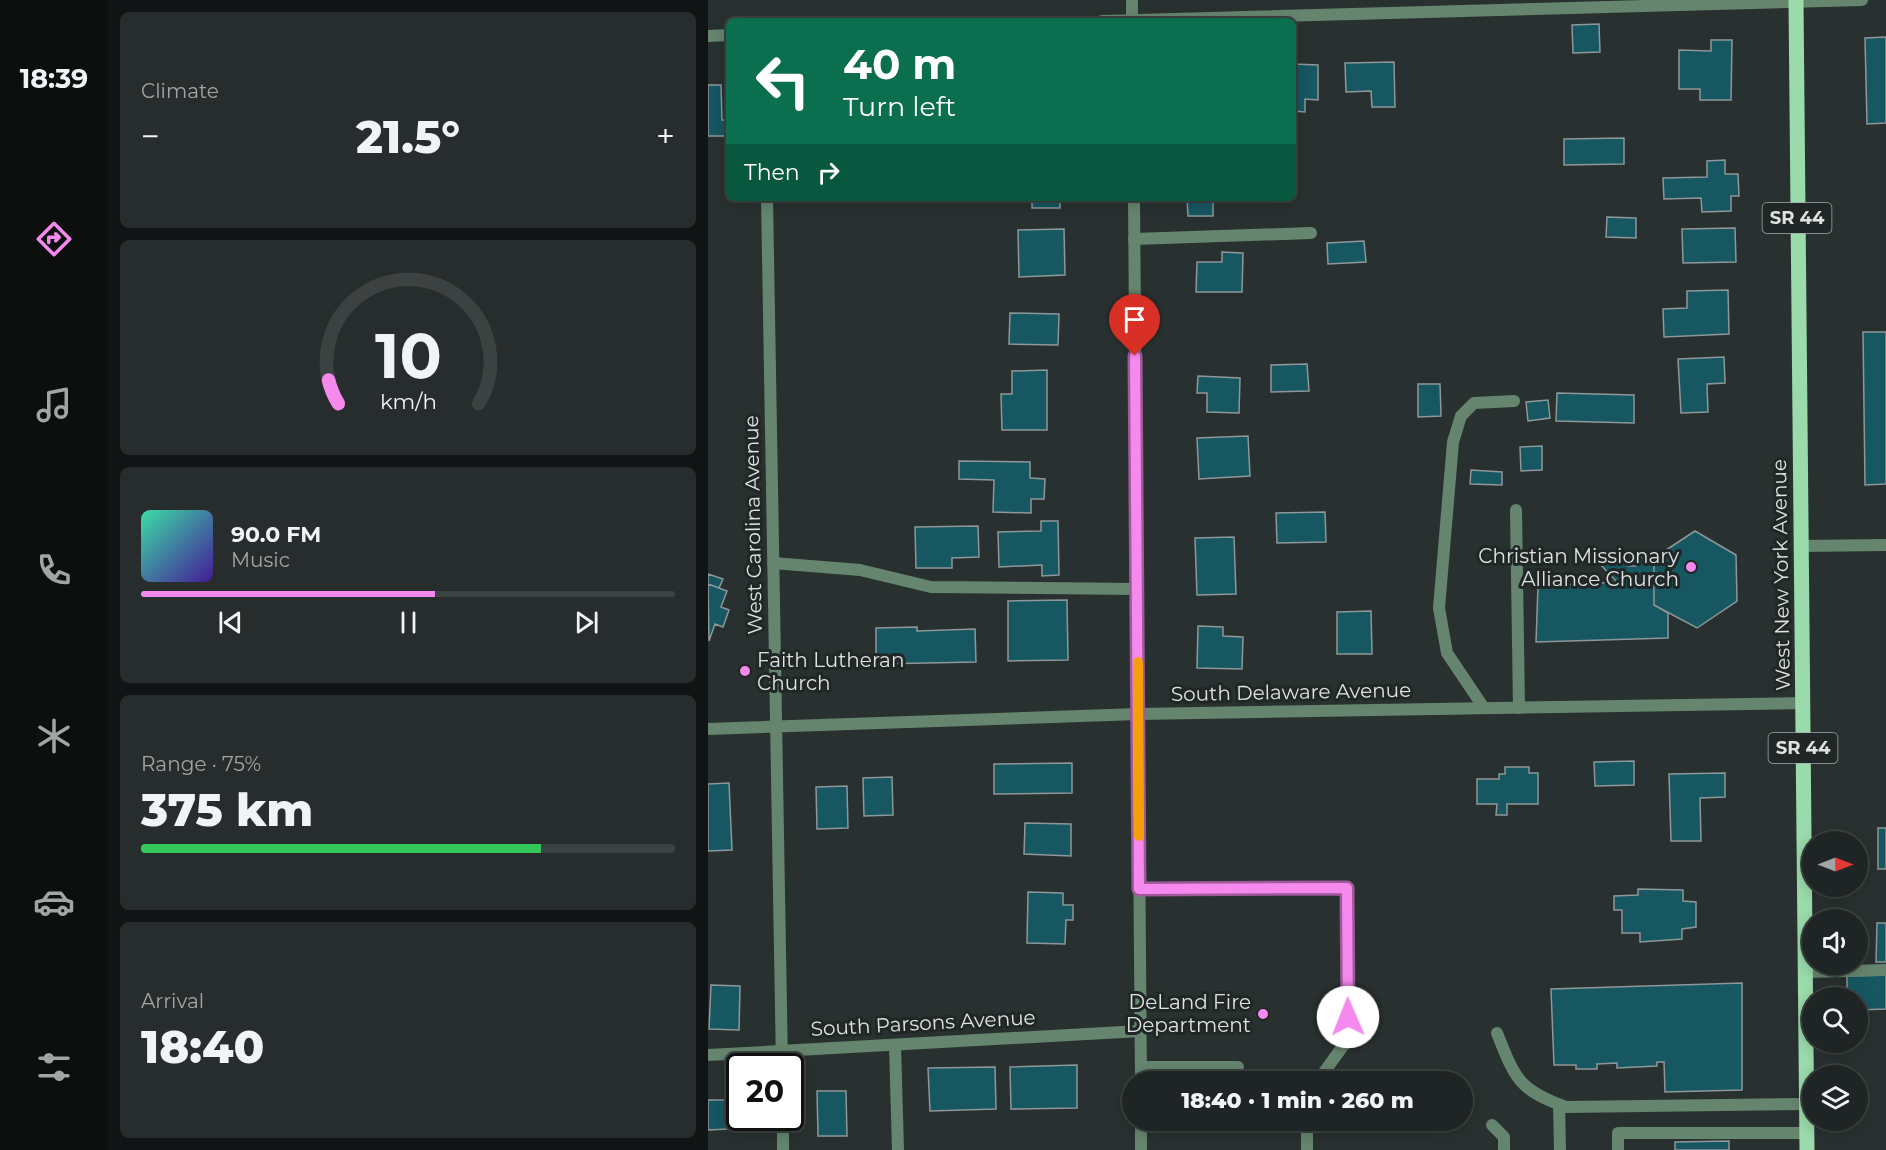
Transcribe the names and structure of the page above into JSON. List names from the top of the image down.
{
  "streets": {
    "main road": ["SR 44", "West New York Avenue"],
    "street": ["West Carolina Avenue", "South Delaware Avenue", "South Parsons Avenue"]
  },
  "crossings": [
    ["West Carolina Avenue", "South Delaware Avenue"],
    ["West Carolina Avenue", "South Parsons Avenue"],
    ["West New York Avenue", "South Delaware Avenue"]
  ],
  "places": ["Christian Missionary Alliance Church", "Faith Lutheran Church", "DeLand Fire Department"],
  "north": "right",
  "page": {
    "tabs": "18:39",
    "tile": [
      "Climate",
      ["Range · 75%", "375 km"],
      ["Arrival", "18:40"]
    ],
    "turn": ["40 m", "Turn left"],
    "heat": ["−", "21.5°", "+"],
    "then": "Then",
    "song": ["90.0 FM", "Music"],
    "limit": "20",
    "trip": "18:40 · 1 min · 260 m",
    "gauge": ["10", "km/h"]
  }
}
